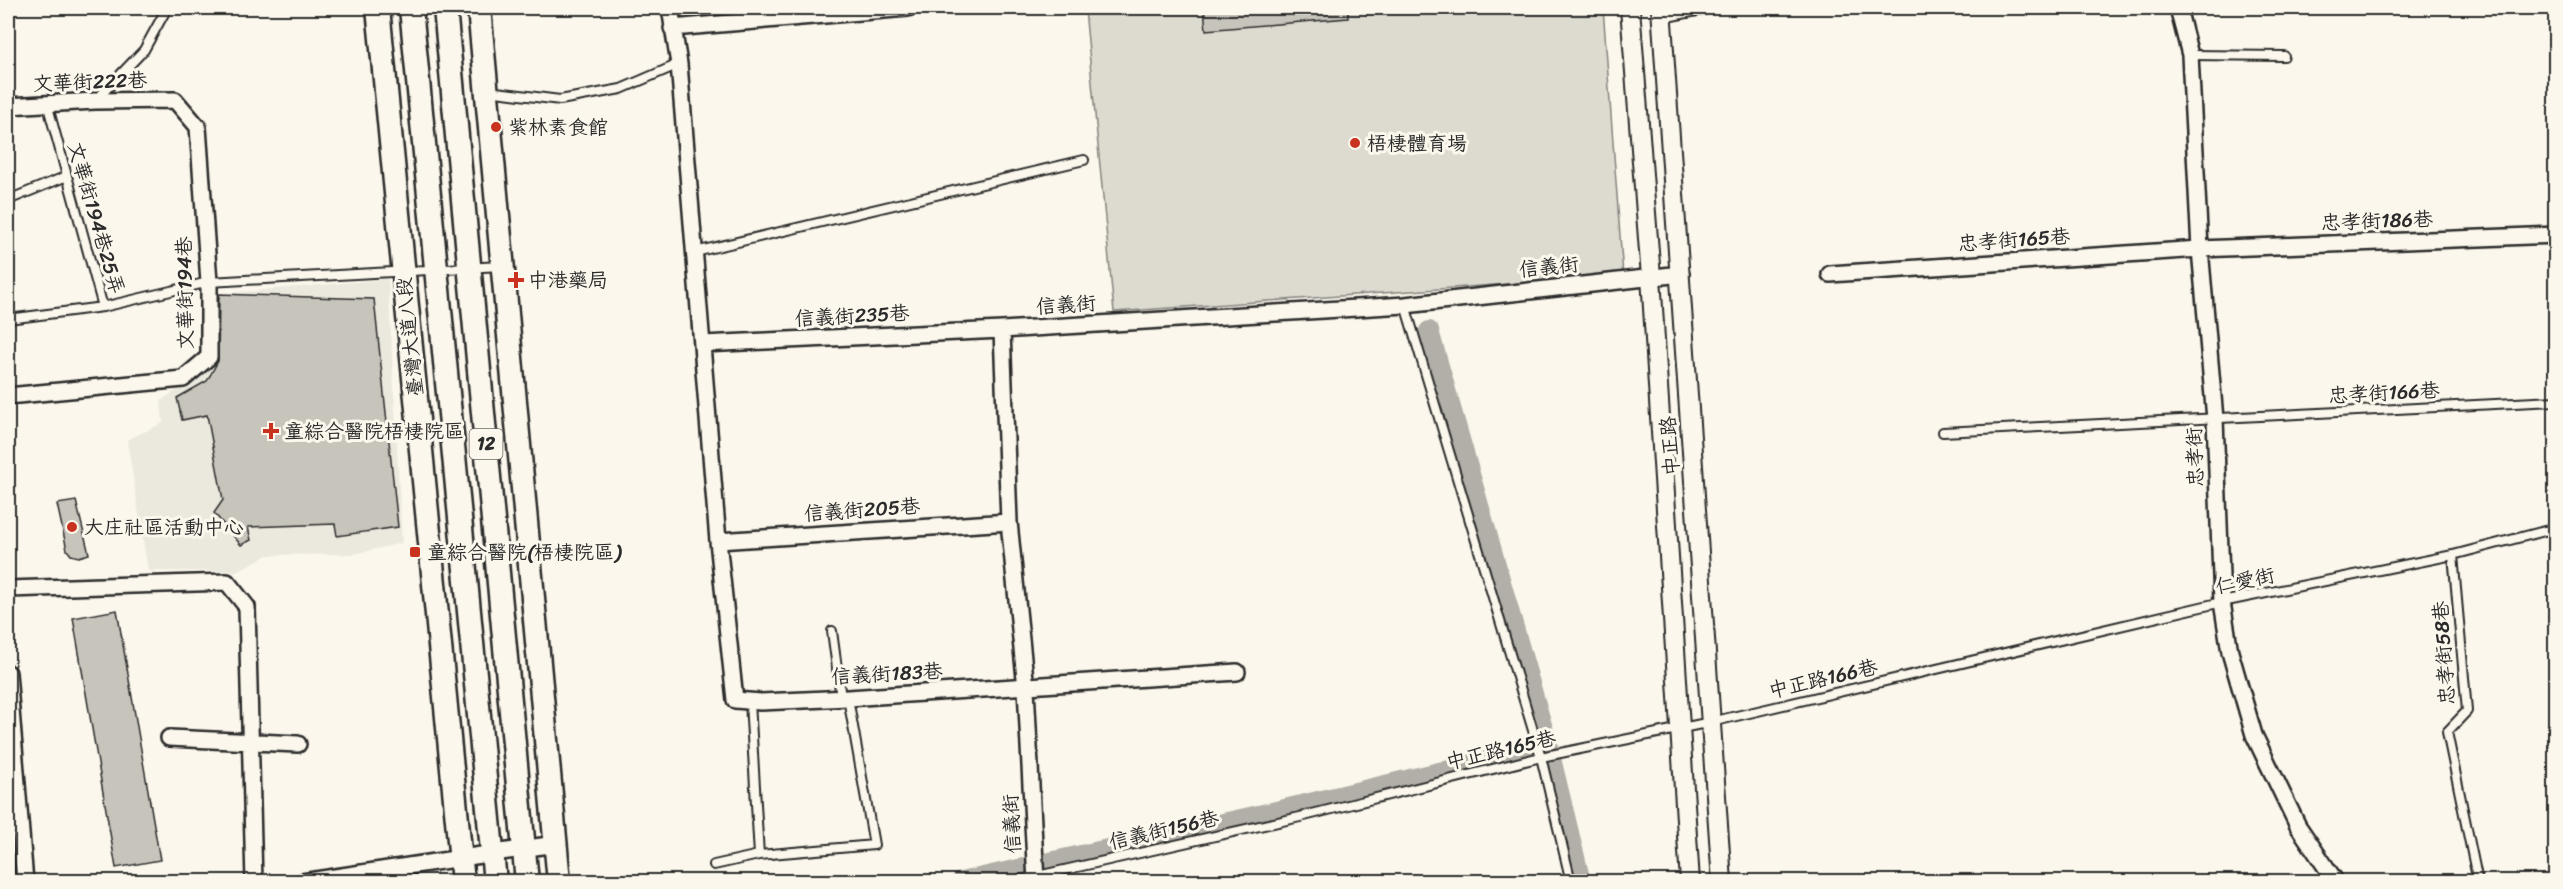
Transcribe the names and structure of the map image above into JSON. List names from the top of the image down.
{
  "streets": {
    "main road": ["臺灣大道八段", "12"],
    "street": [
      "文華街222巷",
      "忠孝街186巷",
      "忠孝街165巷",
      "信義街",
      "文華街194巷",
      "信義街235巷",
      "中正路",
      "忠孝街",
      "信義街205巷",
      "信義街183巷"
    ],
    "lane": [
      "文華街194巷25弄",
      "忠孝街166巷",
      "仁愛街",
      "忠孝街58巷",
      "中正路166巷",
      "中正路165巷",
      "信義街156巷"
    ]
  },
  "crossings": [
    ["文華街222巷", "文華街194巷25弄"],
    ["文華街222巷", "文華街194巷"],
    ["文華街194巷25弄", "文華街194巷"],
    ["文華街194巷25弄", "臺灣大道八段"],
    ["文華街194巷25弄", "12"],
    ["忠孝街186巷", "忠孝街165巷"],
    ["忠孝街186巷", "忠孝街"],
    ["忠孝街165巷", "忠孝街"],
    ["信義街", "信義街235巷"],
    ["信義街", "中正路"],
    ["信義街", "信義街205巷"],
    ["信義街", "信義街183巷"],
    ["信義街", "信義街156巷"],
    ["忠孝街166巷", "忠孝街"],
    ["中正路", "中正路166巷"],
    ["中正路", "中正路165巷"],
    ["忠孝街", "仁愛街"],
    ["仁愛街", "忠孝街58巷"],
    ["仁愛街", "中正路166巷"],
    ["中正路166巷", "中正路165巷"],
    ["中正路165巷", "信義街156巷"]
  ],
  "places": {
    "other": ["紫林素食館", "梧棲體育場", "大庄社區活動中心"],
    "health": ["中港藥局", "童綜合醫院梧棲院區"],
    "transit": ["童綜合醫院(梧棲院區)"]
  }
}
